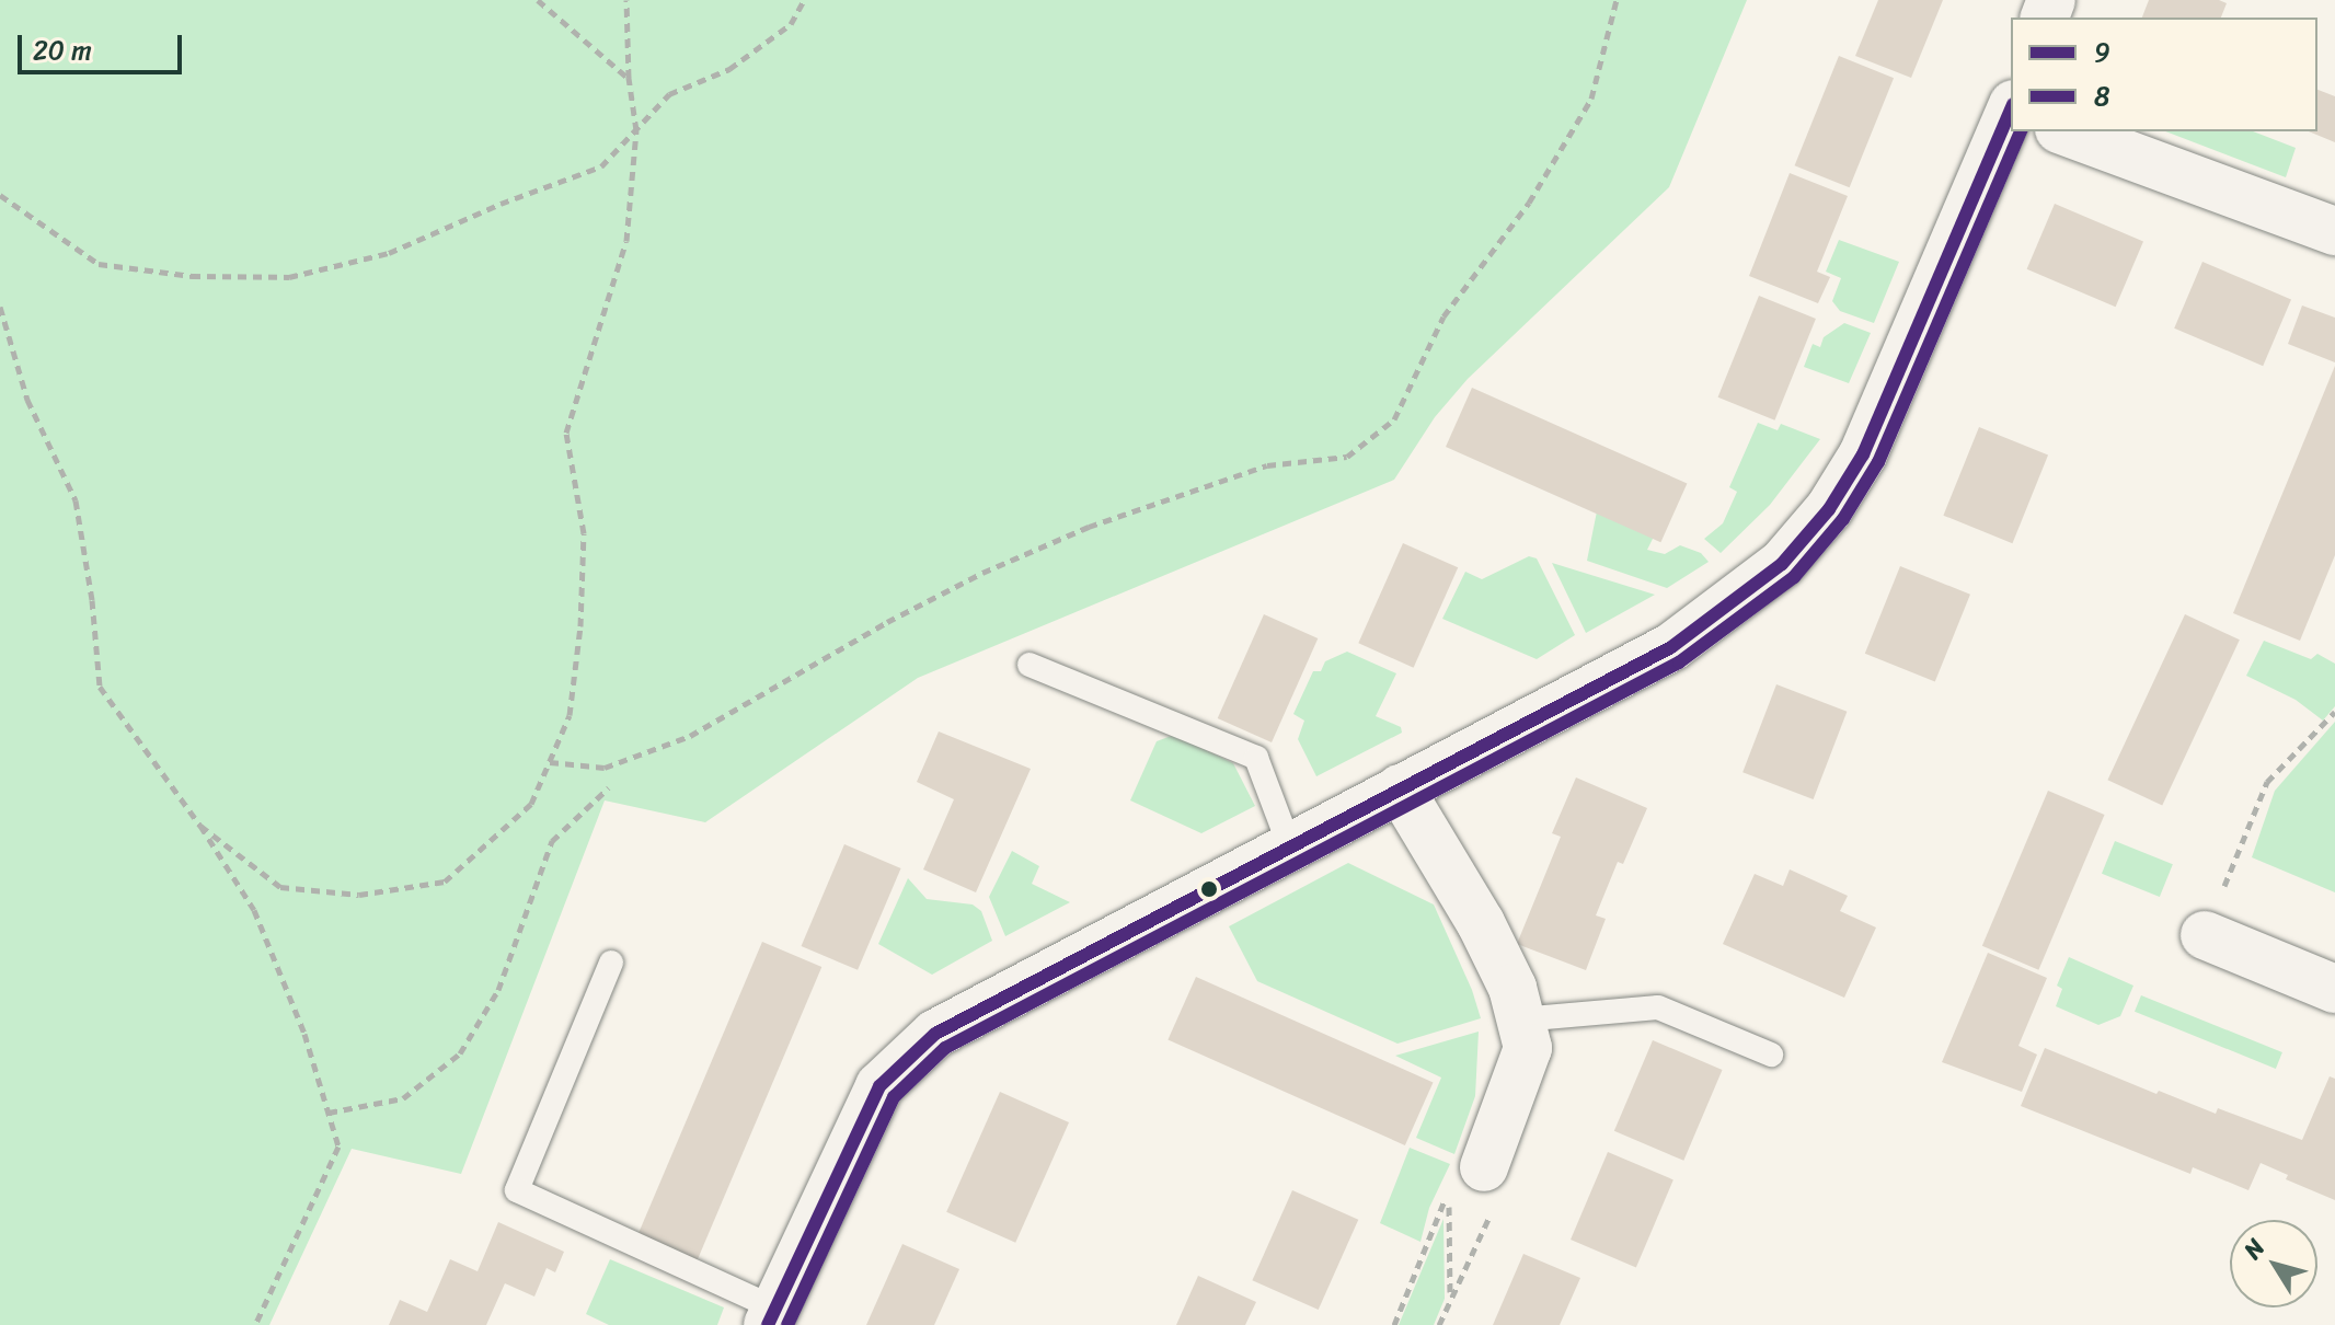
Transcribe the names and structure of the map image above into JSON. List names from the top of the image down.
{
  "lines": ["transit line 9", "transit line 8"],
  "legend": ["9", "8"],
  "scale_bar": "20 m",
  "north": "top left"
}
